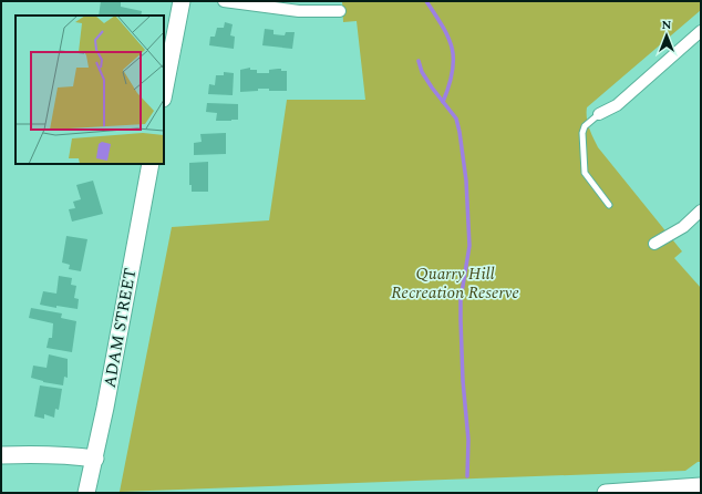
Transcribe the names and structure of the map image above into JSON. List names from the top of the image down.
{
  "streets": {
    "main road": ["ADAM STREET"]
  },
  "parks": ["Quarry Hill Recreation Reserve"],
  "north": "top"
}
